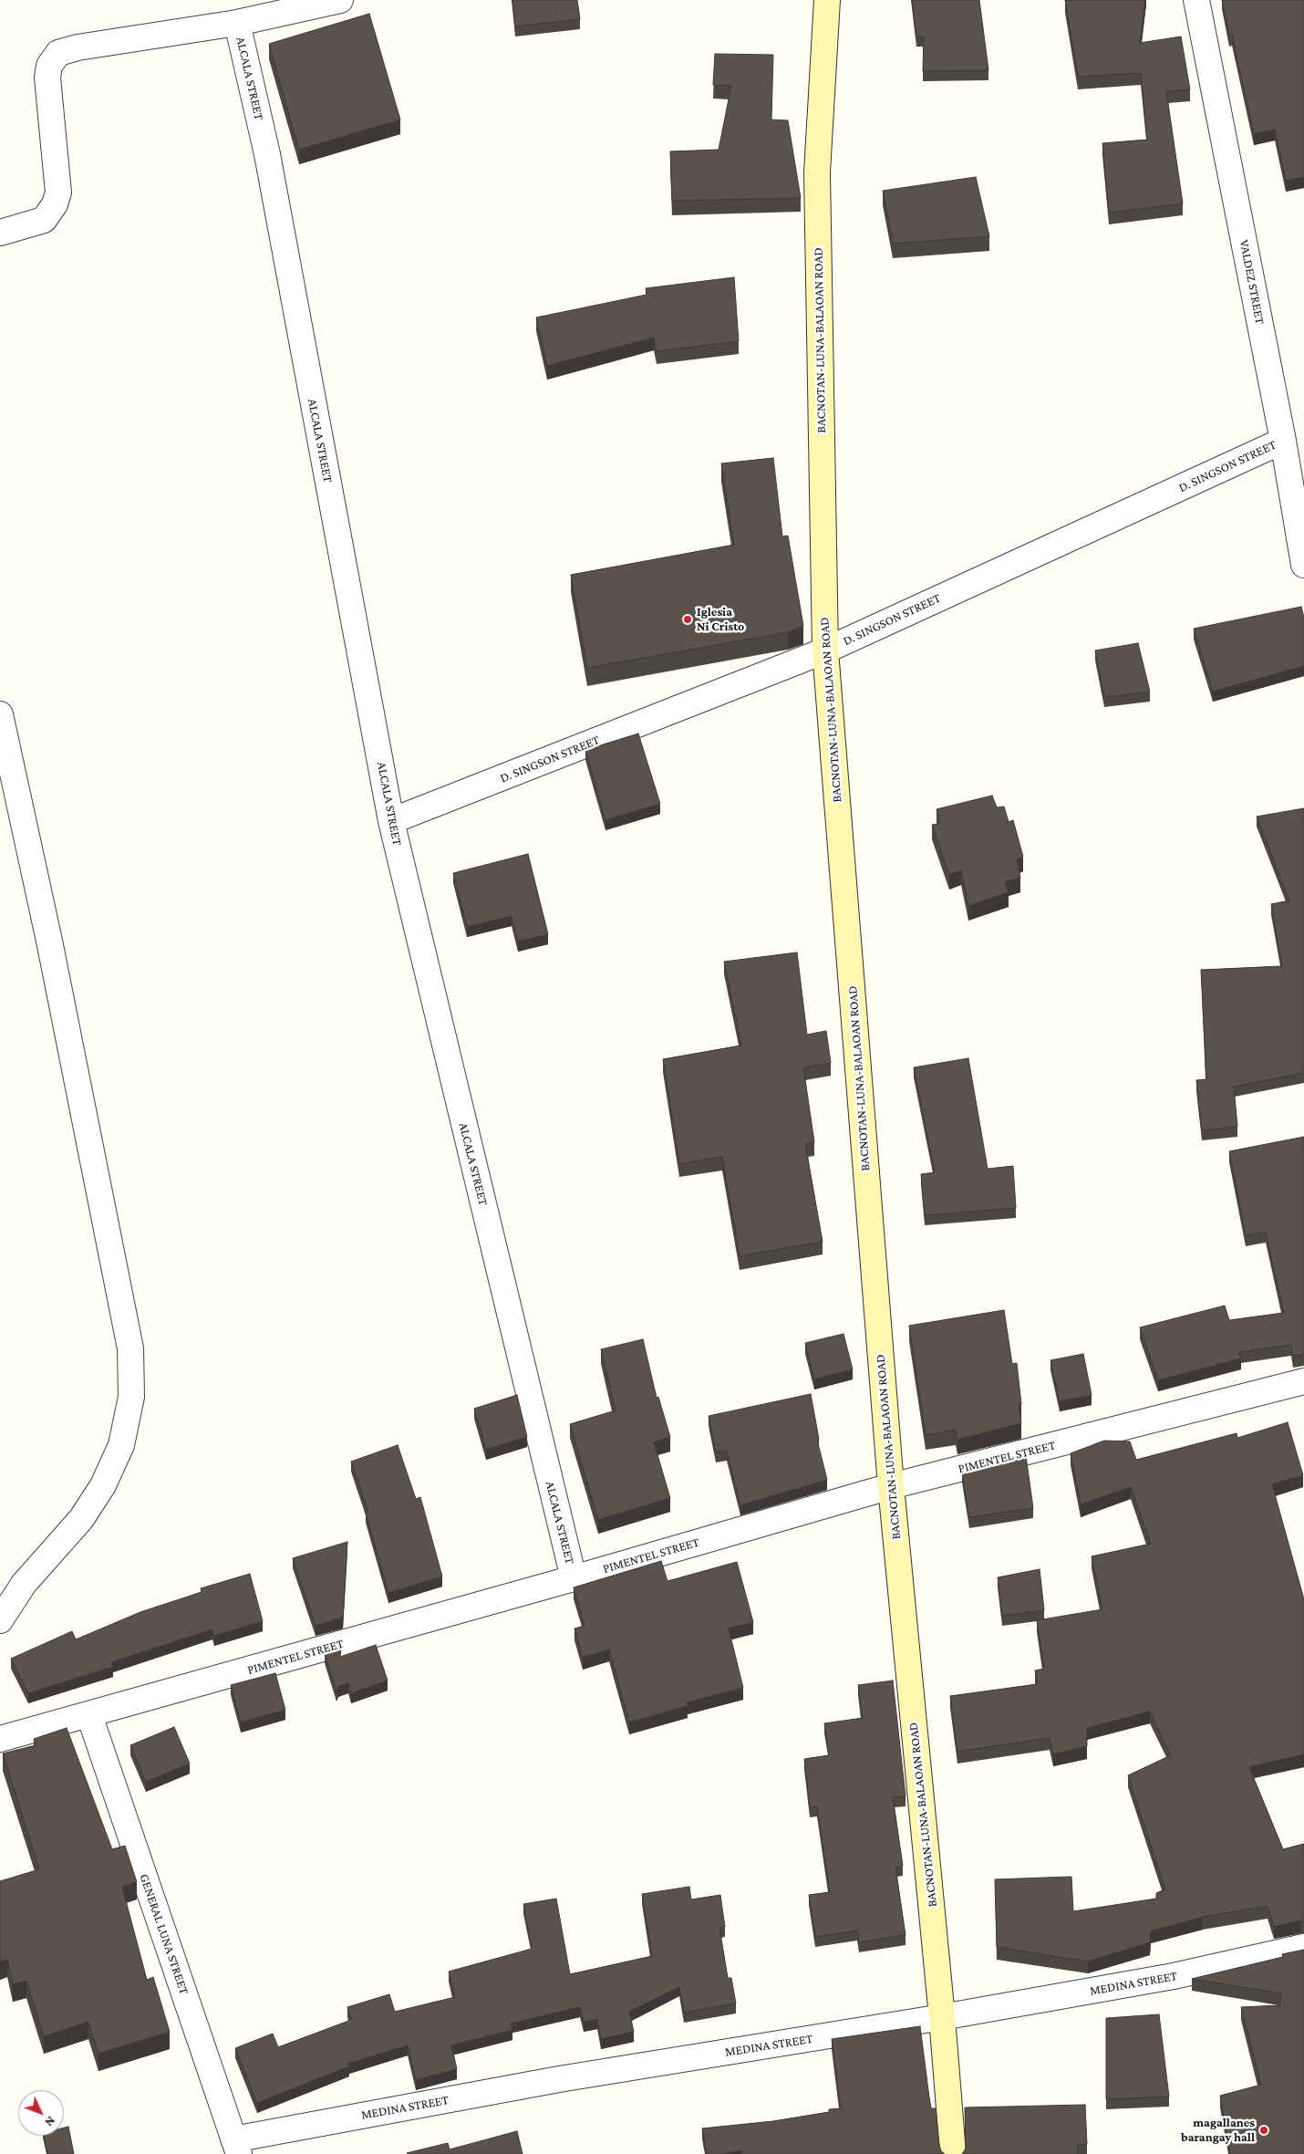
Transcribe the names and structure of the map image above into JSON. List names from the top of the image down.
{
  "streets": {
    "main road": ["BACNOTAN-LUNA-BALAOAN ROAD"],
    "street": [
      "ALCALA STREET",
      "VALDEZ STREET",
      "D. SINGSON STREET",
      "PIMENTEL STREET",
      "GENERAL LUNA STREET",
      "MEDINA STREET"
    ]
  },
  "crossings": [
    ["ALCALA STREET", "D. SINGSON STREET"],
    ["ALCALA STREET", "PIMENTEL STREET"],
    ["VALDEZ STREET", "D. SINGSON STREET"],
    ["BACNOTAN-LUNA-BALAOAN ROAD", "D. SINGSON STREET"],
    ["BACNOTAN-LUNA-BALAOAN ROAD", "PIMENTEL STREET"],
    ["BACNOTAN-LUNA-BALAOAN ROAD", "MEDINA STREET"],
    ["PIMENTEL STREET", "GENERAL LUNA STREET"],
    ["GENERAL LUNA STREET", "MEDINA STREET"]
  ],
  "places": ["Iglesia Ni Cristo", "magallanes barangay hall"],
  "north": "bottom right"
}
